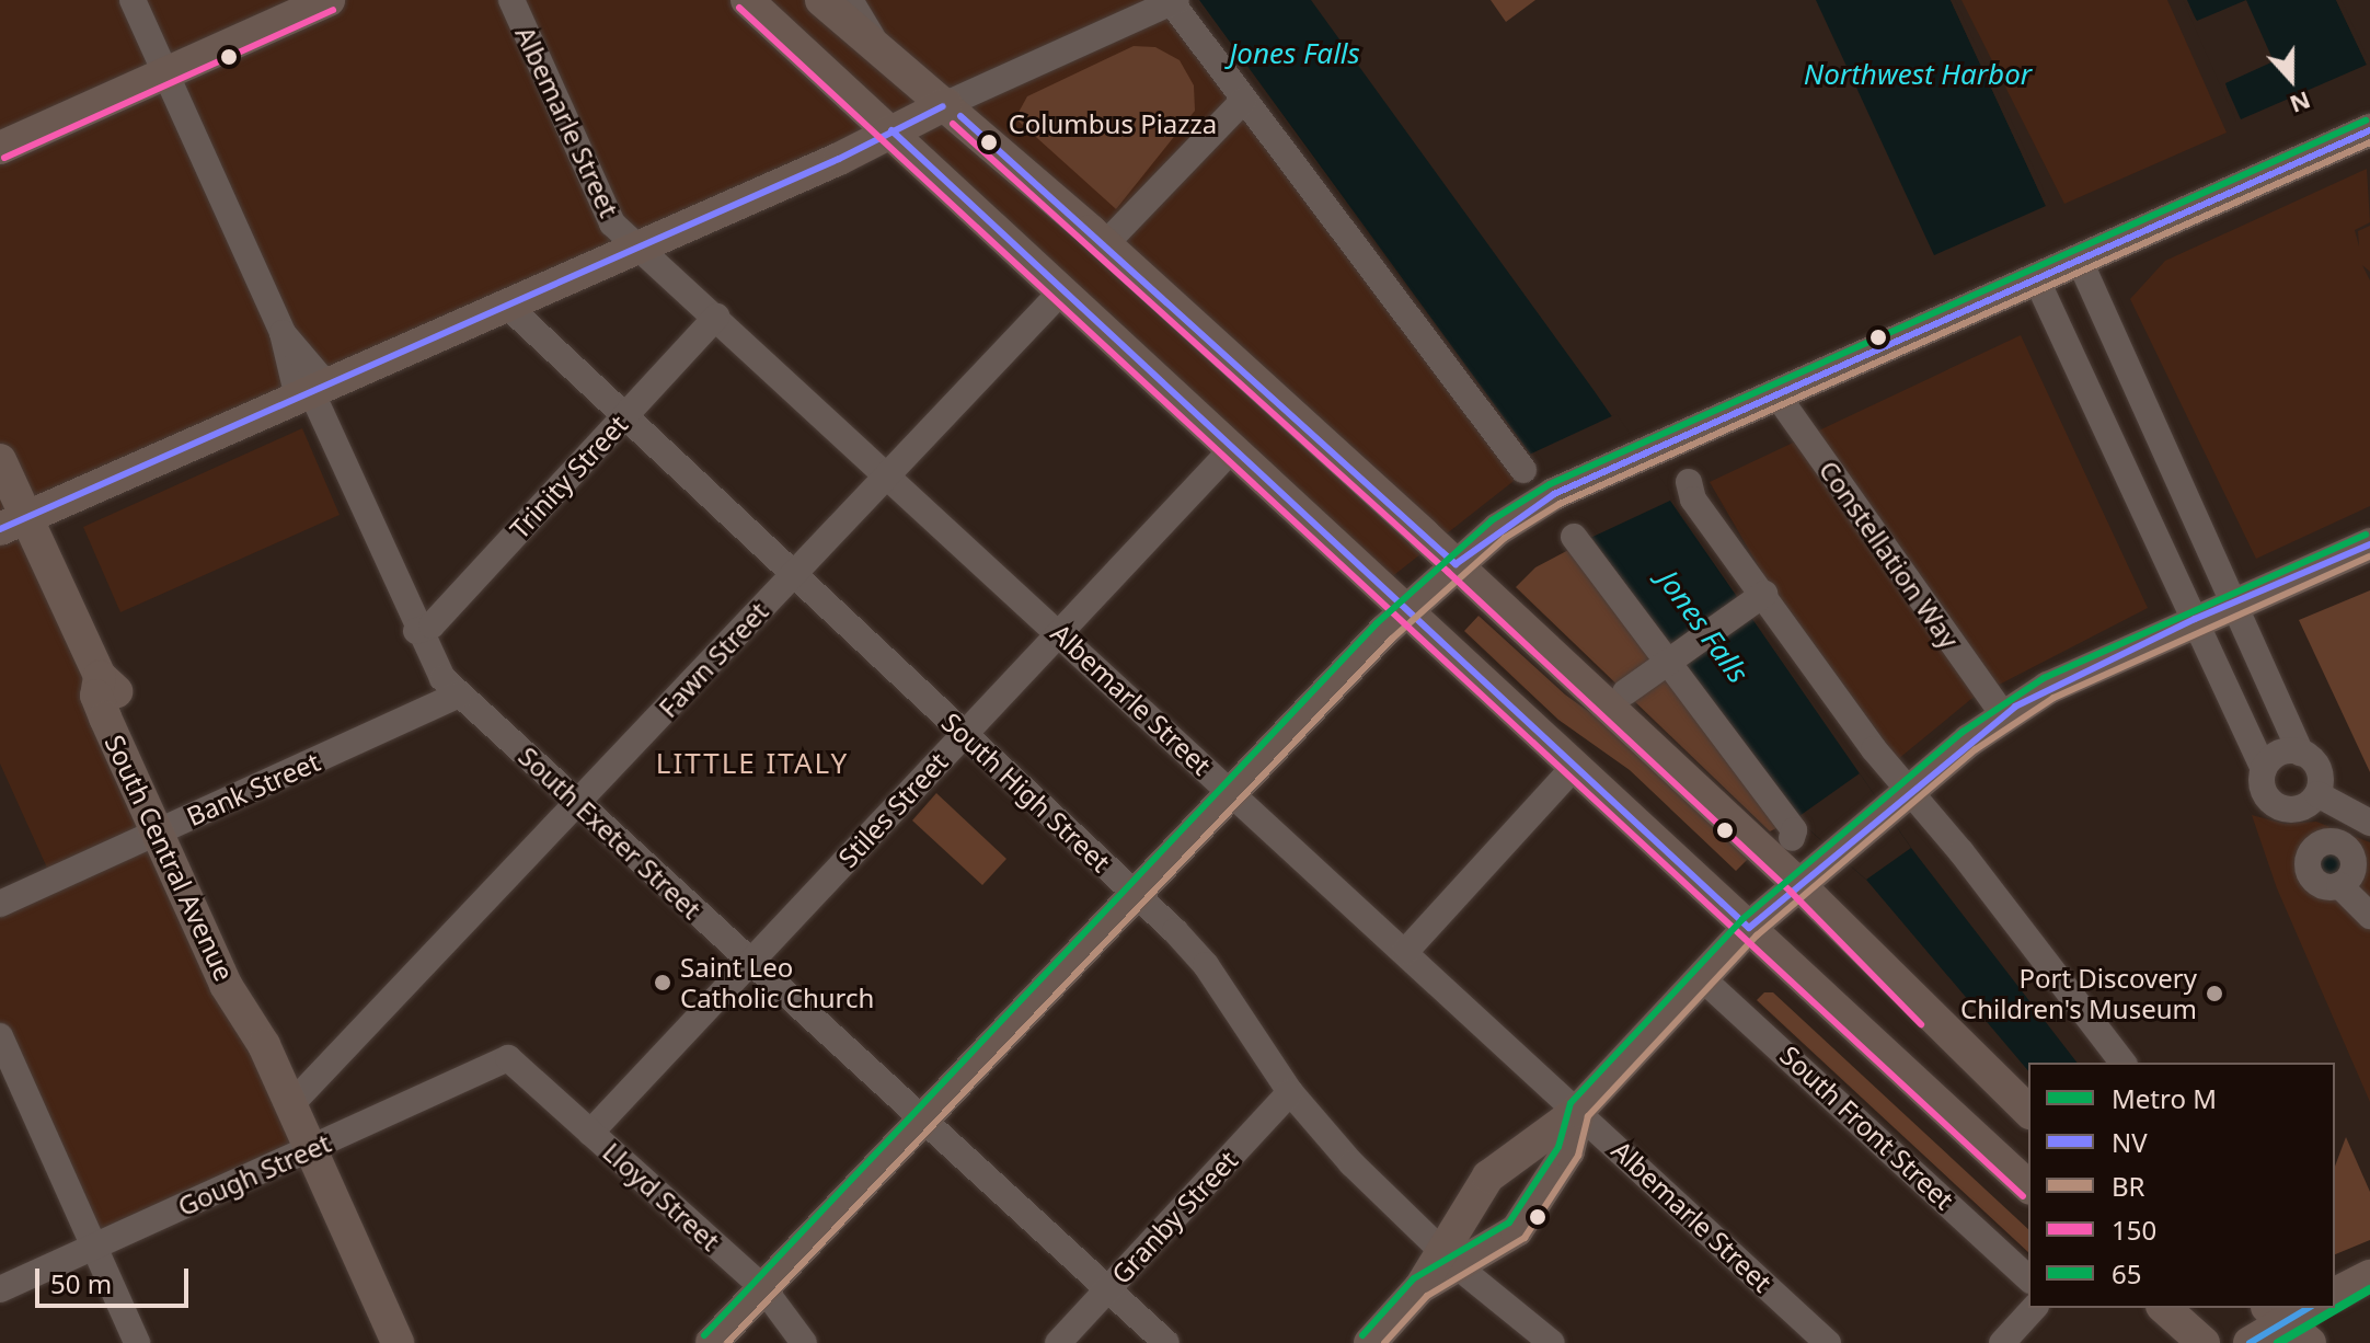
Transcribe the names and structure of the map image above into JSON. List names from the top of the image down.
{
  "streets": {
    "main road": ["South Central Avenue"],
    "street": [
      "Albemarle Street",
      "Trinity Street",
      "Constellation Way",
      "Fawn Street",
      "Bank Street",
      "South High Street",
      "Stiles Street",
      "South Exeter Street",
      "South Front Street",
      "Gough Street",
      "Lloyd Street",
      "Granby Street"
    ]
  },
  "crossings": [
    ["Albemarle Street", "Trinity Street"],
    ["Albemarle Street", "Fawn Street"],
    ["Albemarle Street", "Stiles Street"],
    ["Trinity Street", "South High Street"],
    ["Trinity Street", "South Exeter Street"],
    ["Fawn Street", "South High Street"],
    ["Fawn Street", "South Exeter Street"],
    ["Fawn Street", "South Central Avenue"],
    ["Bank Street", "South Exeter Street"],
    ["Bank Street", "South Central Avenue"],
    ["South High Street", "Stiles Street"],
    ["South High Street", "Granby Street"],
    ["Stiles Street", "South Exeter Street"],
    ["Stiles Street", "Lloyd Street"],
    ["South Exeter Street", "Granby Street"],
    ["South Central Avenue", "Gough Street"],
    ["Gough Street", "Lloyd Street"]
  ],
  "districts": ["LITTLE ITALY"],
  "water": ["Jones Falls", "Northwest Harbor"],
  "parks": ["Columbus Piazza"],
  "places": ["Saint Leo Catholic Church", "Port Discovery Children's Museum"],
  "lines": [
    "transit line 150",
    "transit line NV",
    "transit line 65",
    "transit line BR",
    "metro line M"
  ],
  "legend": [
    "Metro M",
    "NV",
    "BR",
    "150",
    "65"
  ],
  "scale_bar": "50 m",
  "north": "bottom"
}
